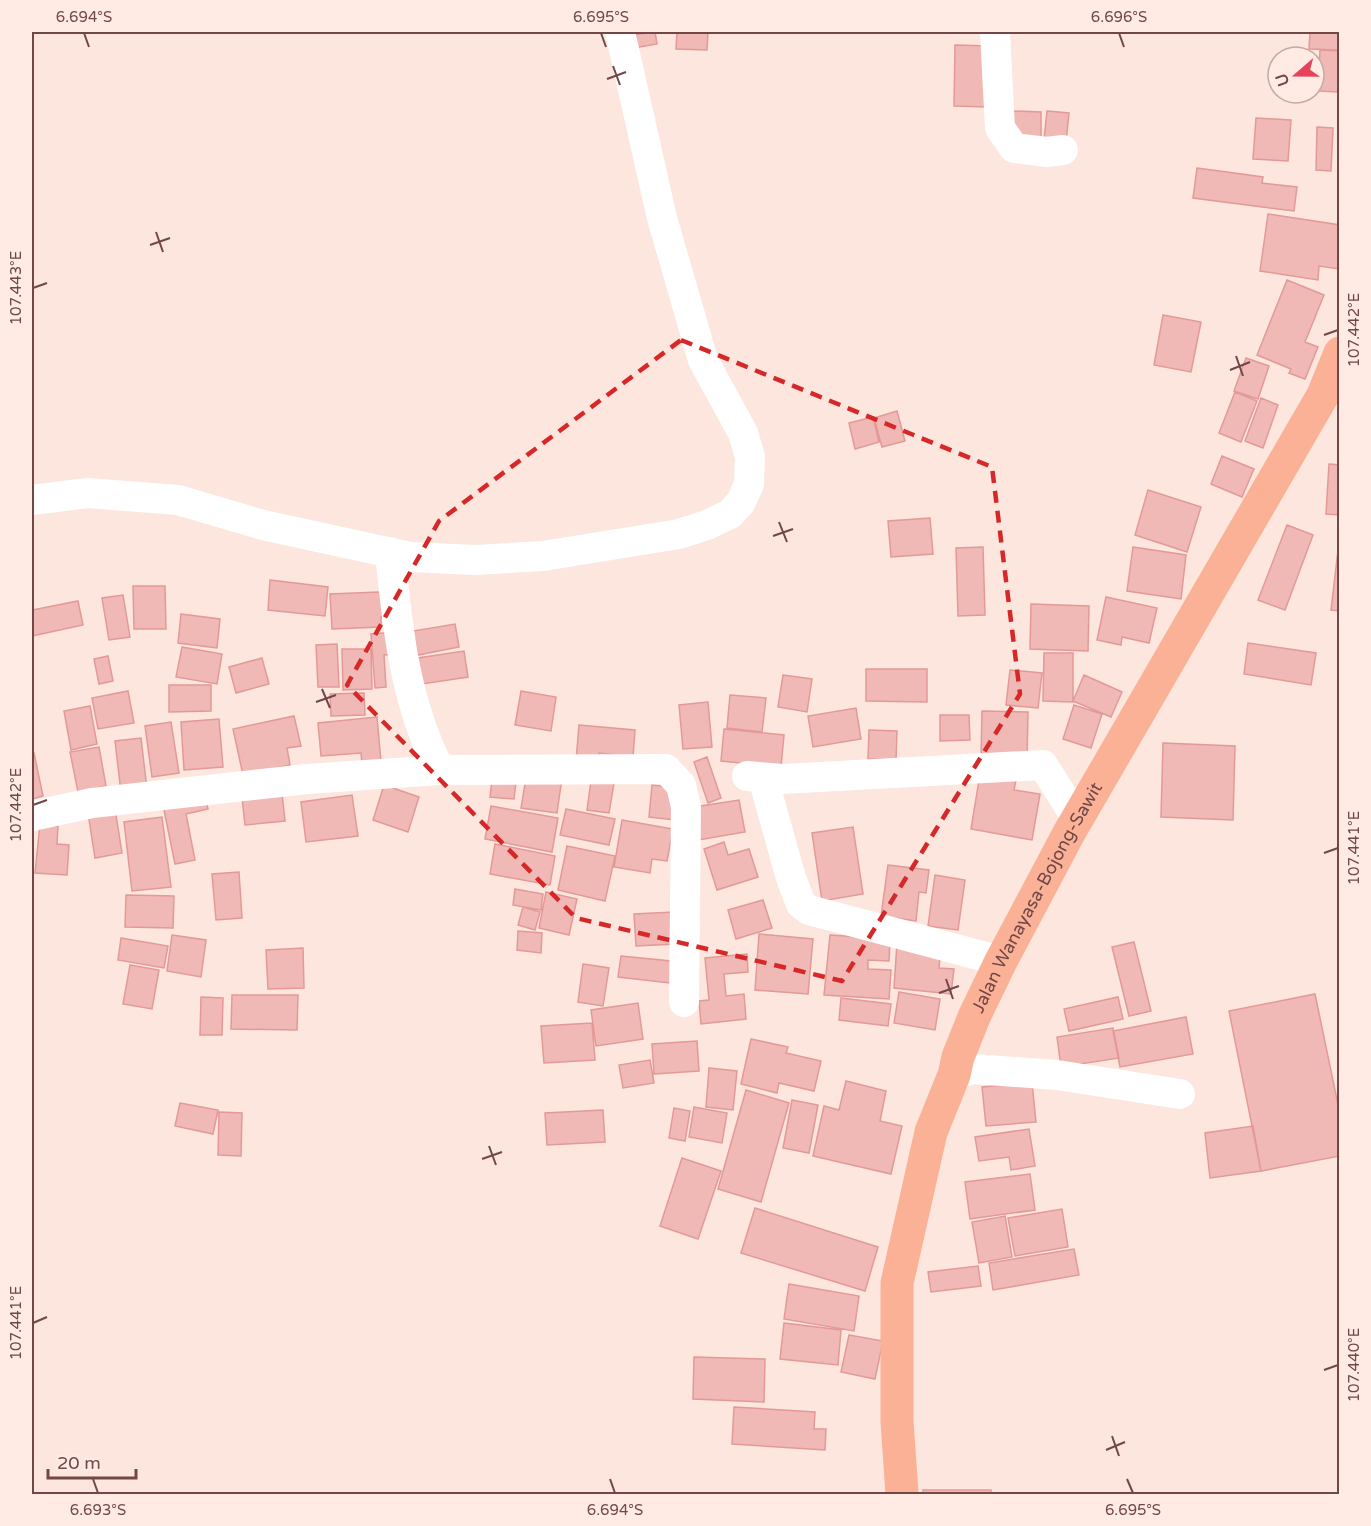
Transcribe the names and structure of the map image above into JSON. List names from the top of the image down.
{
  "streets": {
    "main road": ["Jalan Wanayasa-Bojong-Sawit"]
  },
  "scale_bar": "20 m",
  "north": "left",
  "coordinates": [
    "6.694°S",
    "6.695°S",
    "6.696°S",
    "107.443°E",
    "107.442°E",
    "107.441°E",
    "107.440°E",
    "6.693°S"
  ]
}
